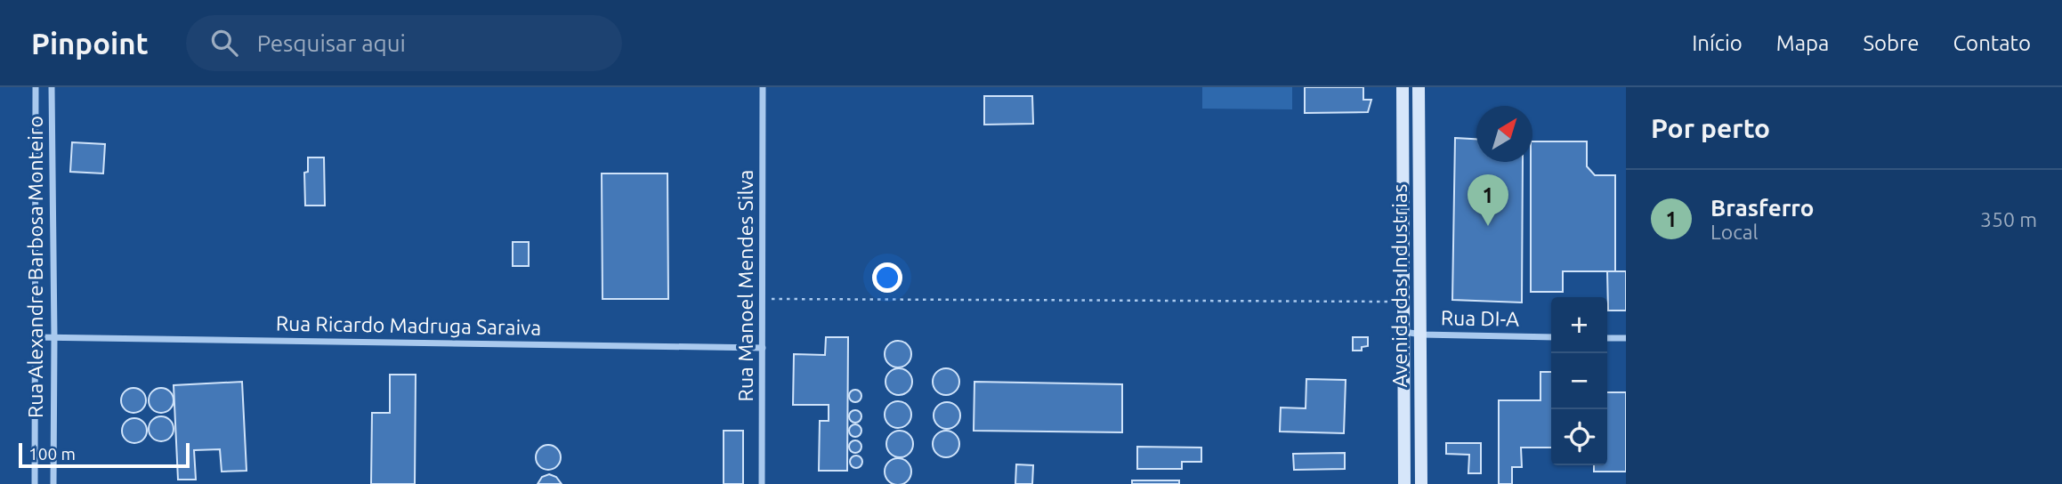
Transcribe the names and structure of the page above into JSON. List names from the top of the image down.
{
  "streets": {
    "street": [
      "Rua Alexandre Barbosa Monteiro",
      "Rua Manoel Mendes Silva",
      "Avenida das Industrias",
      "Rua DI-A",
      "Rua Ricardo Madruga Saraiva"
    ]
  },
  "crossings": [
    ["Rua Alexandre Barbosa Monteiro", "Rua Ricardo Madruga Saraiva"],
    ["Rua Manoel Mendes Silva", "Rua Ricardo Madruga Saraiva"],
    ["Avenida das Industrias", "Rua DI-A"]
  ],
  "scale_bar": "100 m",
  "north": "top right",
  "page": {
    "header": "Pinpoint",
    "search": "Pesquisar aqui",
    "nav": [
      "Início",
      "Mapa",
      "Sobre",
      "Contato"
    ],
    "heading": "Por perto",
    "list": [
      {
        "mark": "1",
        "name": "Brasferro",
        "note": "Local",
        "value": "350 m"
      }
    ],
    "pins": "1",
    "map_buttons": ["+", "−"],
    "scale": "100 m"
  }
}
